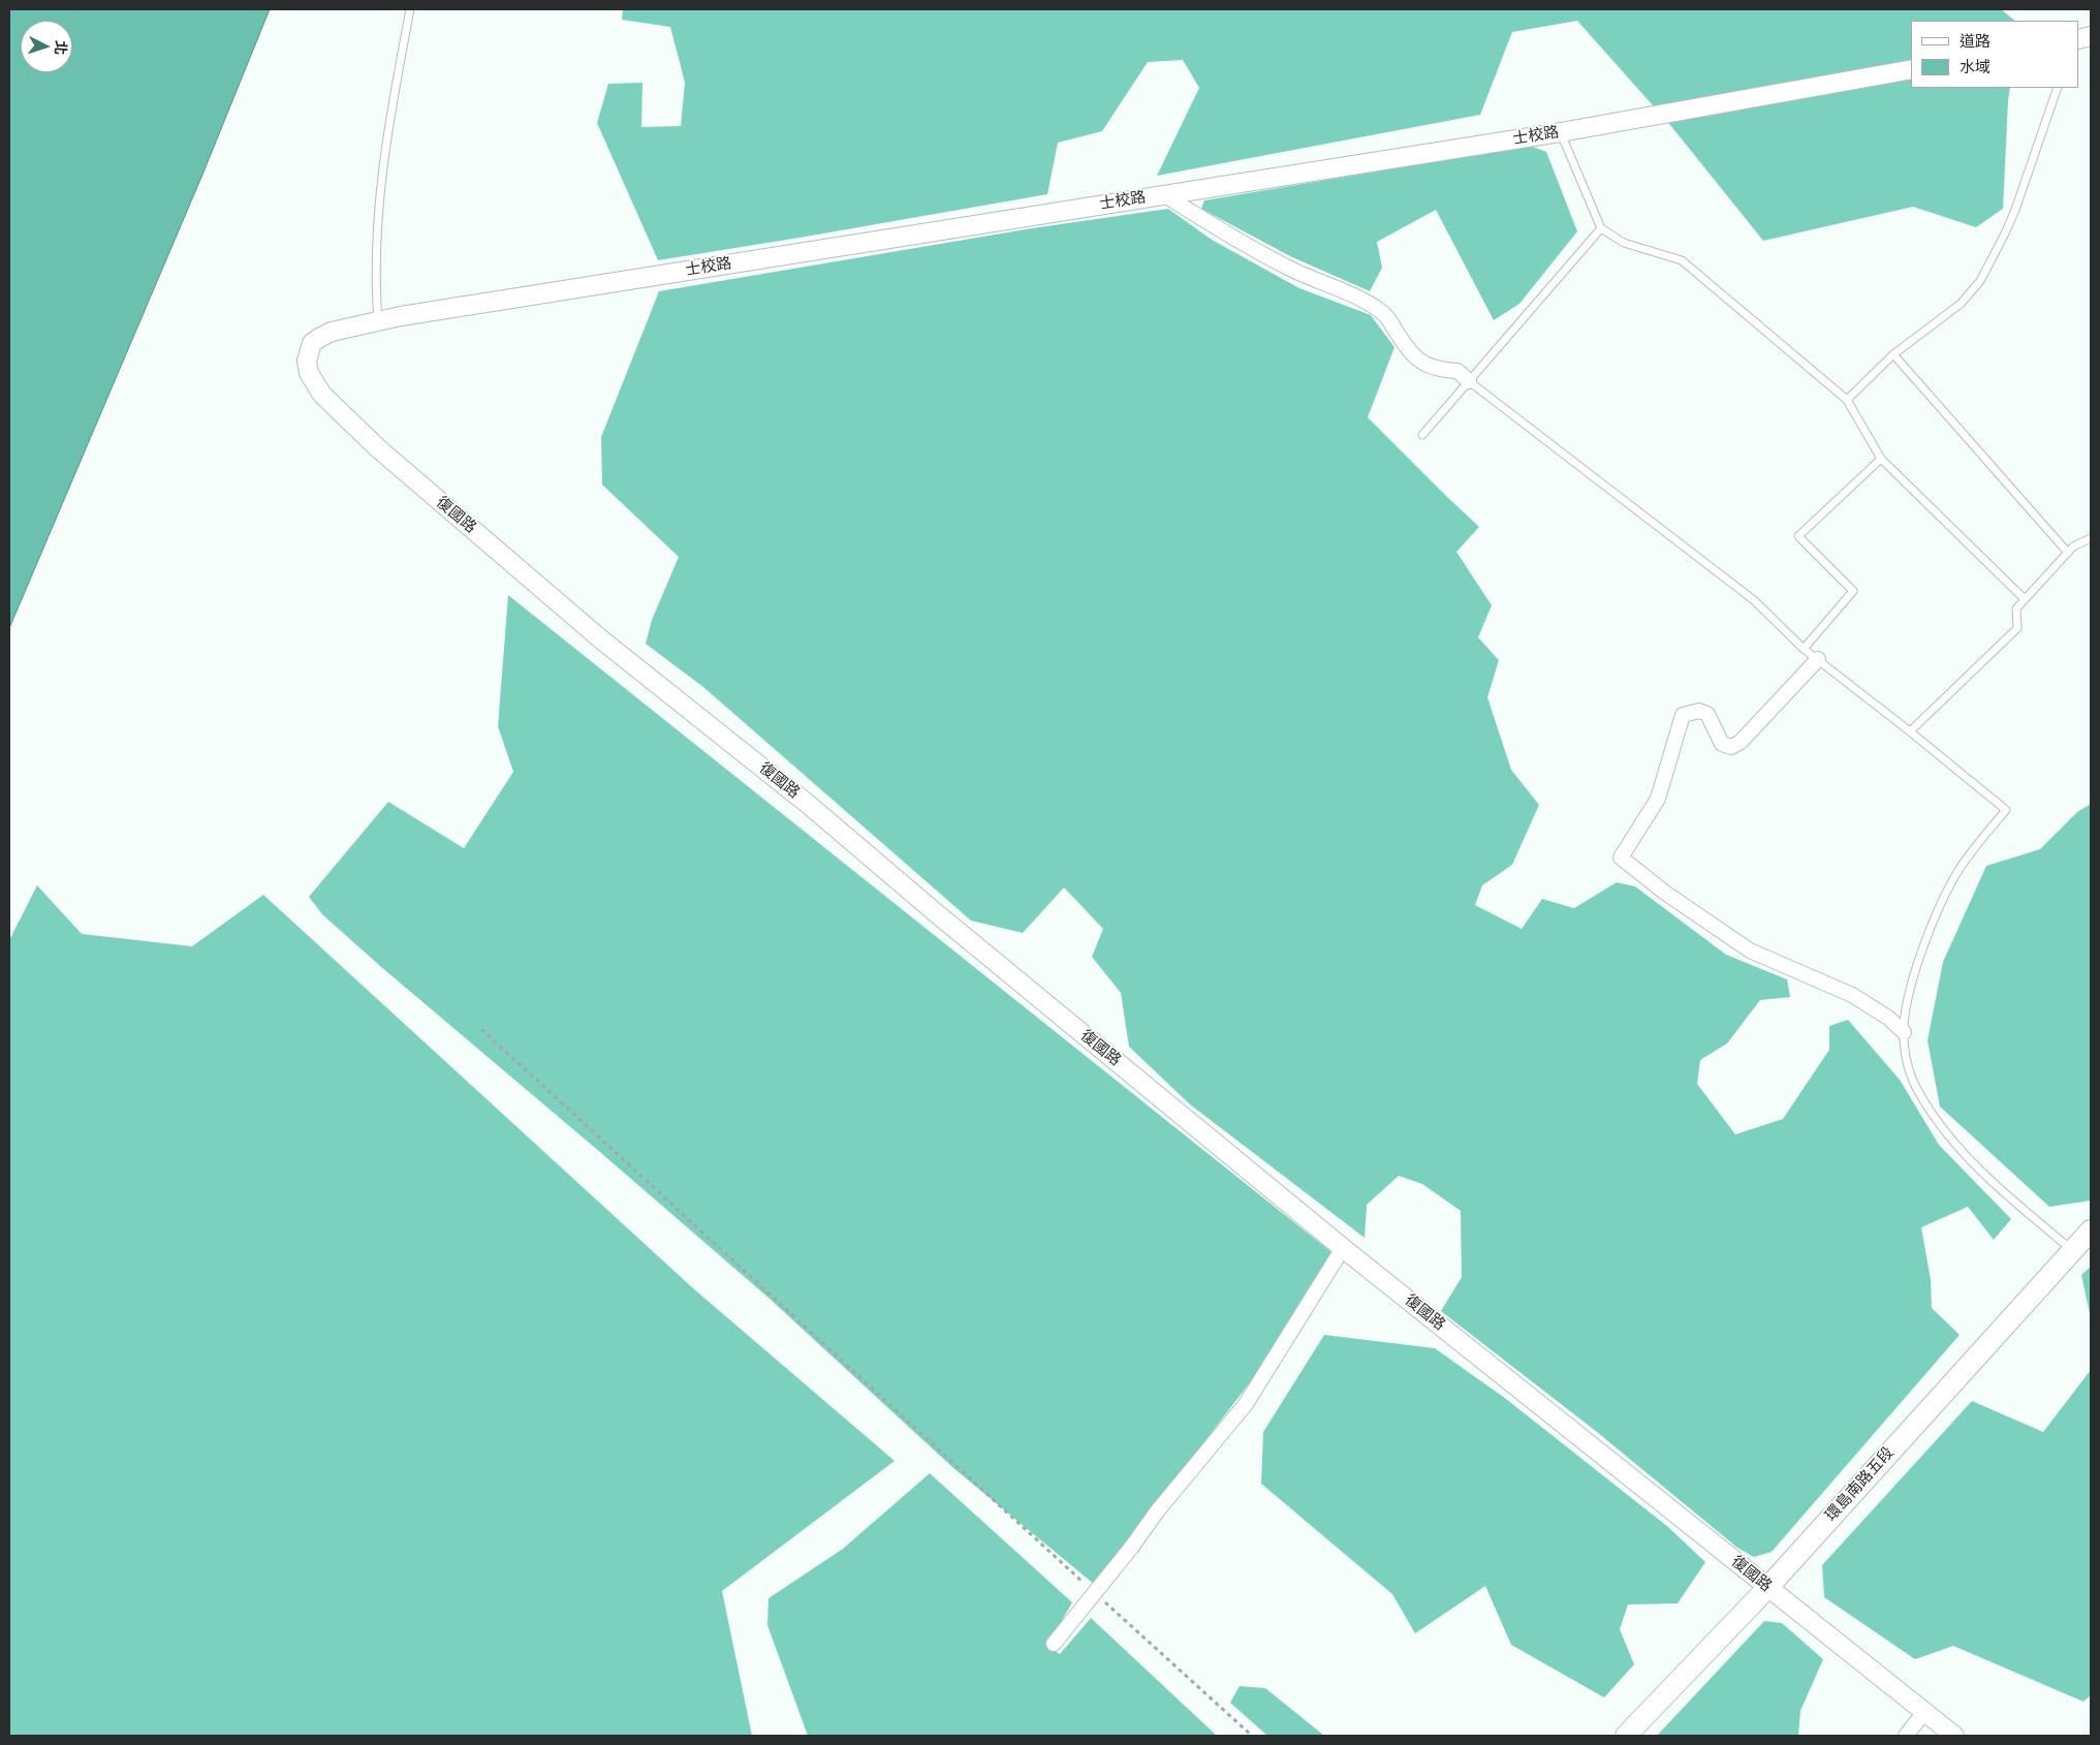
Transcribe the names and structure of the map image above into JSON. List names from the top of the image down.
{
  "streets": {
    "main road": ["環島南路五段"],
    "street": ["士校路", "復國路"]
  },
  "crossings": [
    ["士校路", "復國路"],
    ["復國路", "環島南路五段"]
  ],
  "legend": ["道路", "水域"],
  "north": "right"
}
